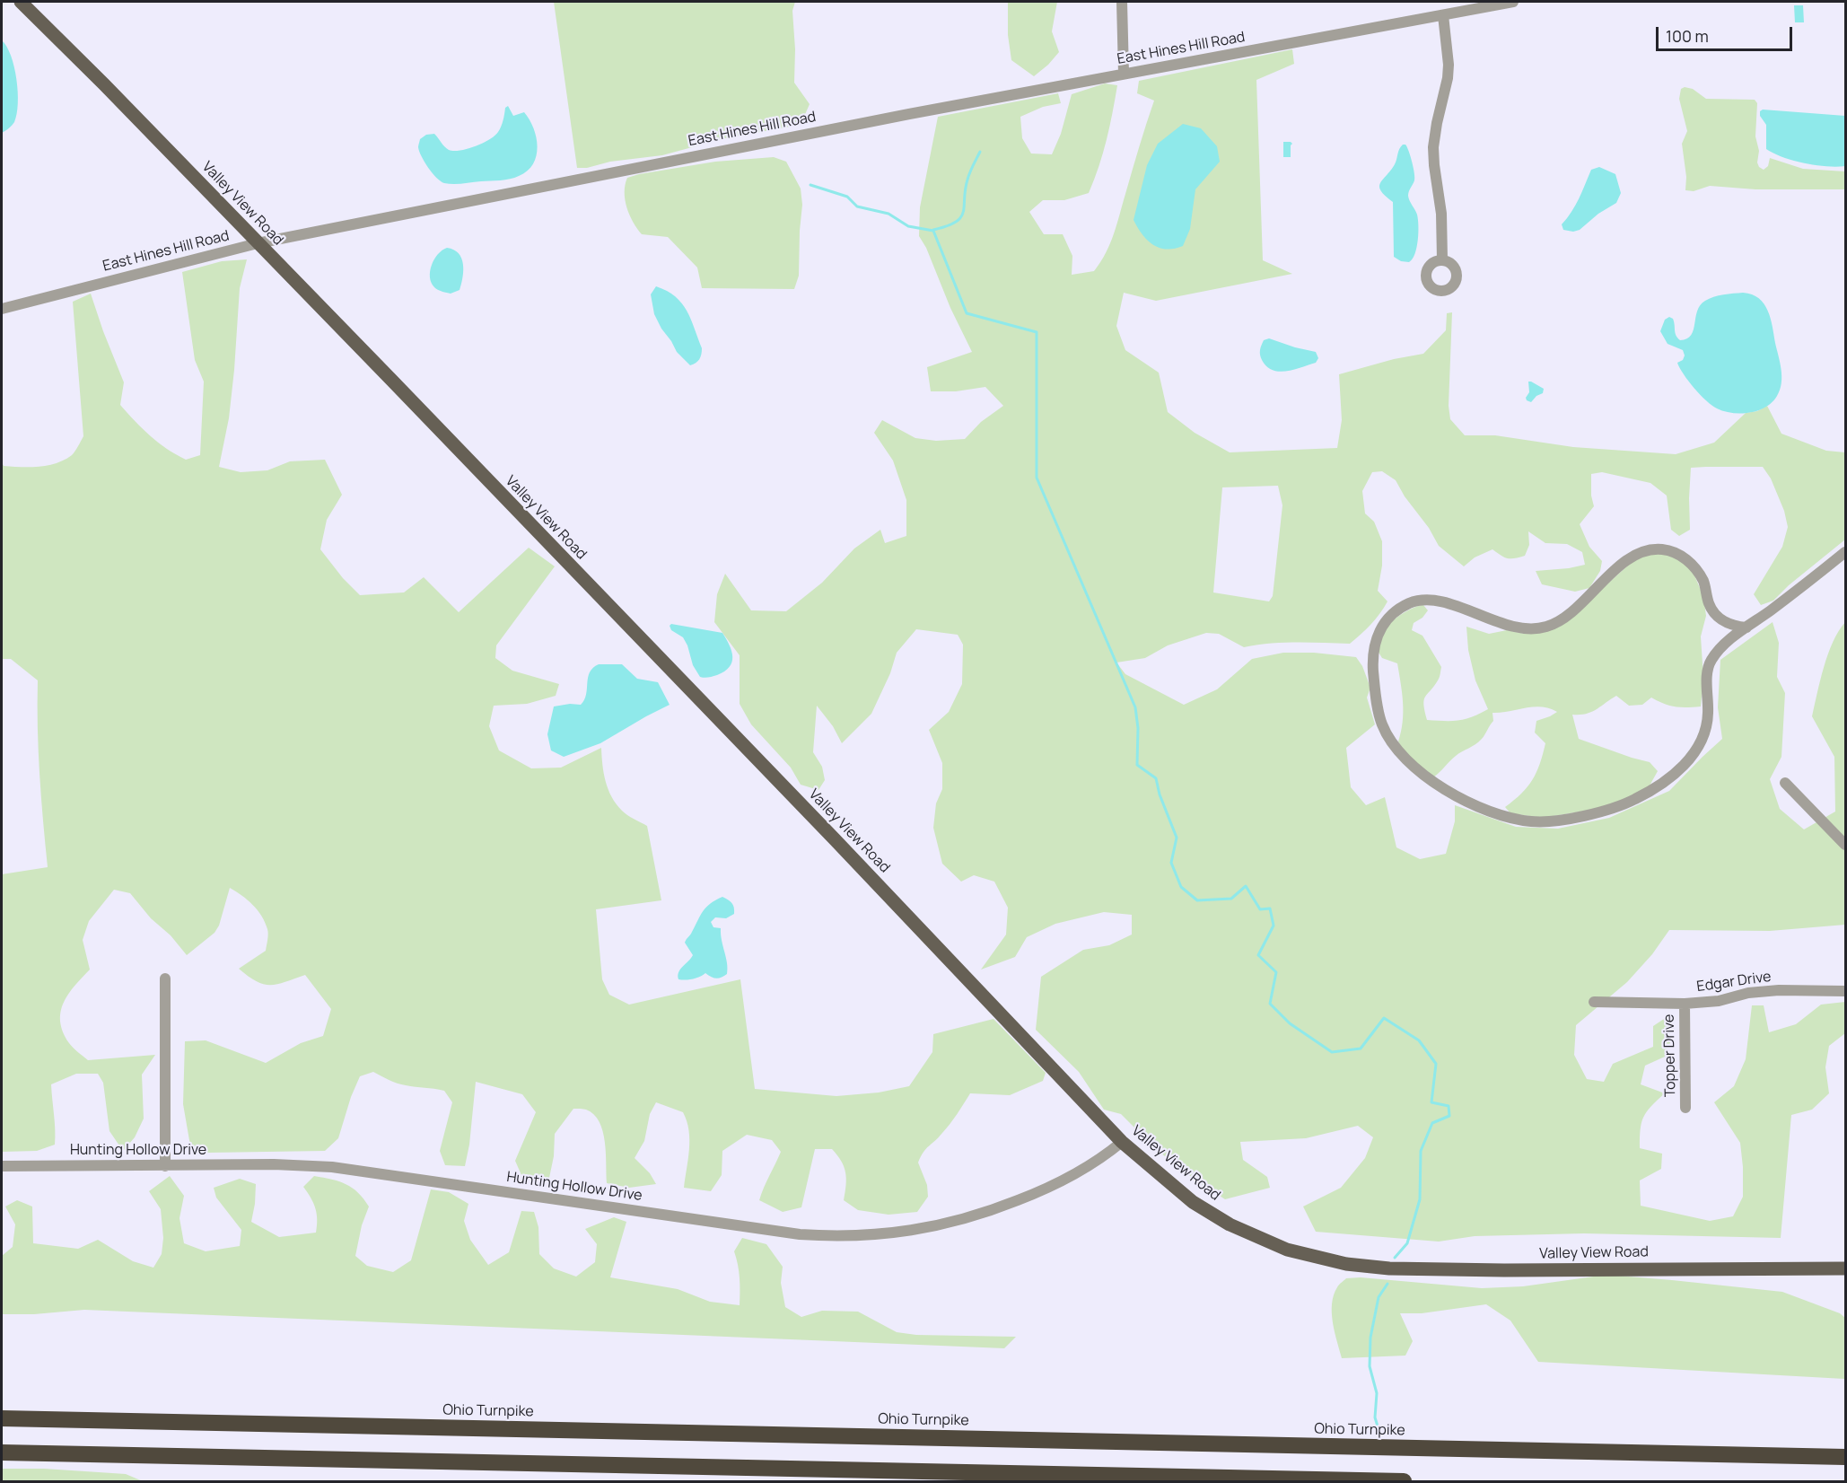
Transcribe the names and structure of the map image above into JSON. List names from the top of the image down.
{
  "streets": {
    "highway": ["Ohio Turnpike"],
    "main road": ["Valley View Road"],
    "street": [
      "East Hines Hill Road",
      "Edgar Drive",
      "Topper Drive",
      "Hunting Hollow Drive"
    ]
  },
  "crossings": [
    ["East Hines Hill Road", "Valley View Road"],
    ["Valley View Road", "Hunting Hollow Drive"],
    ["Edgar Drive", "Topper Drive"]
  ],
  "scale_bar": "100 m"
}
